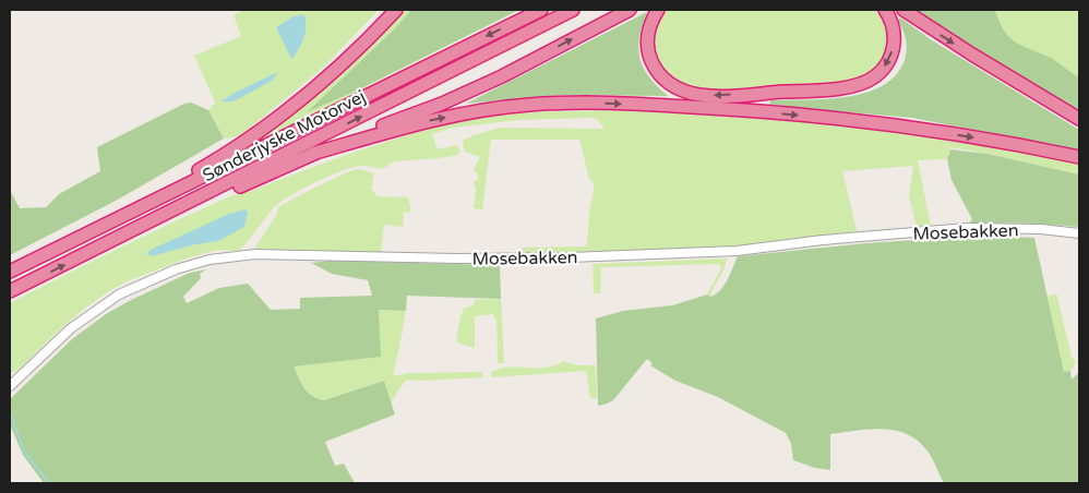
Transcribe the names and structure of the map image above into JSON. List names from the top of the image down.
{
  "streets": {
    "highway": ["Sønderjyske Motorvej"],
    "street": ["Mosebakken"]
  }
}
